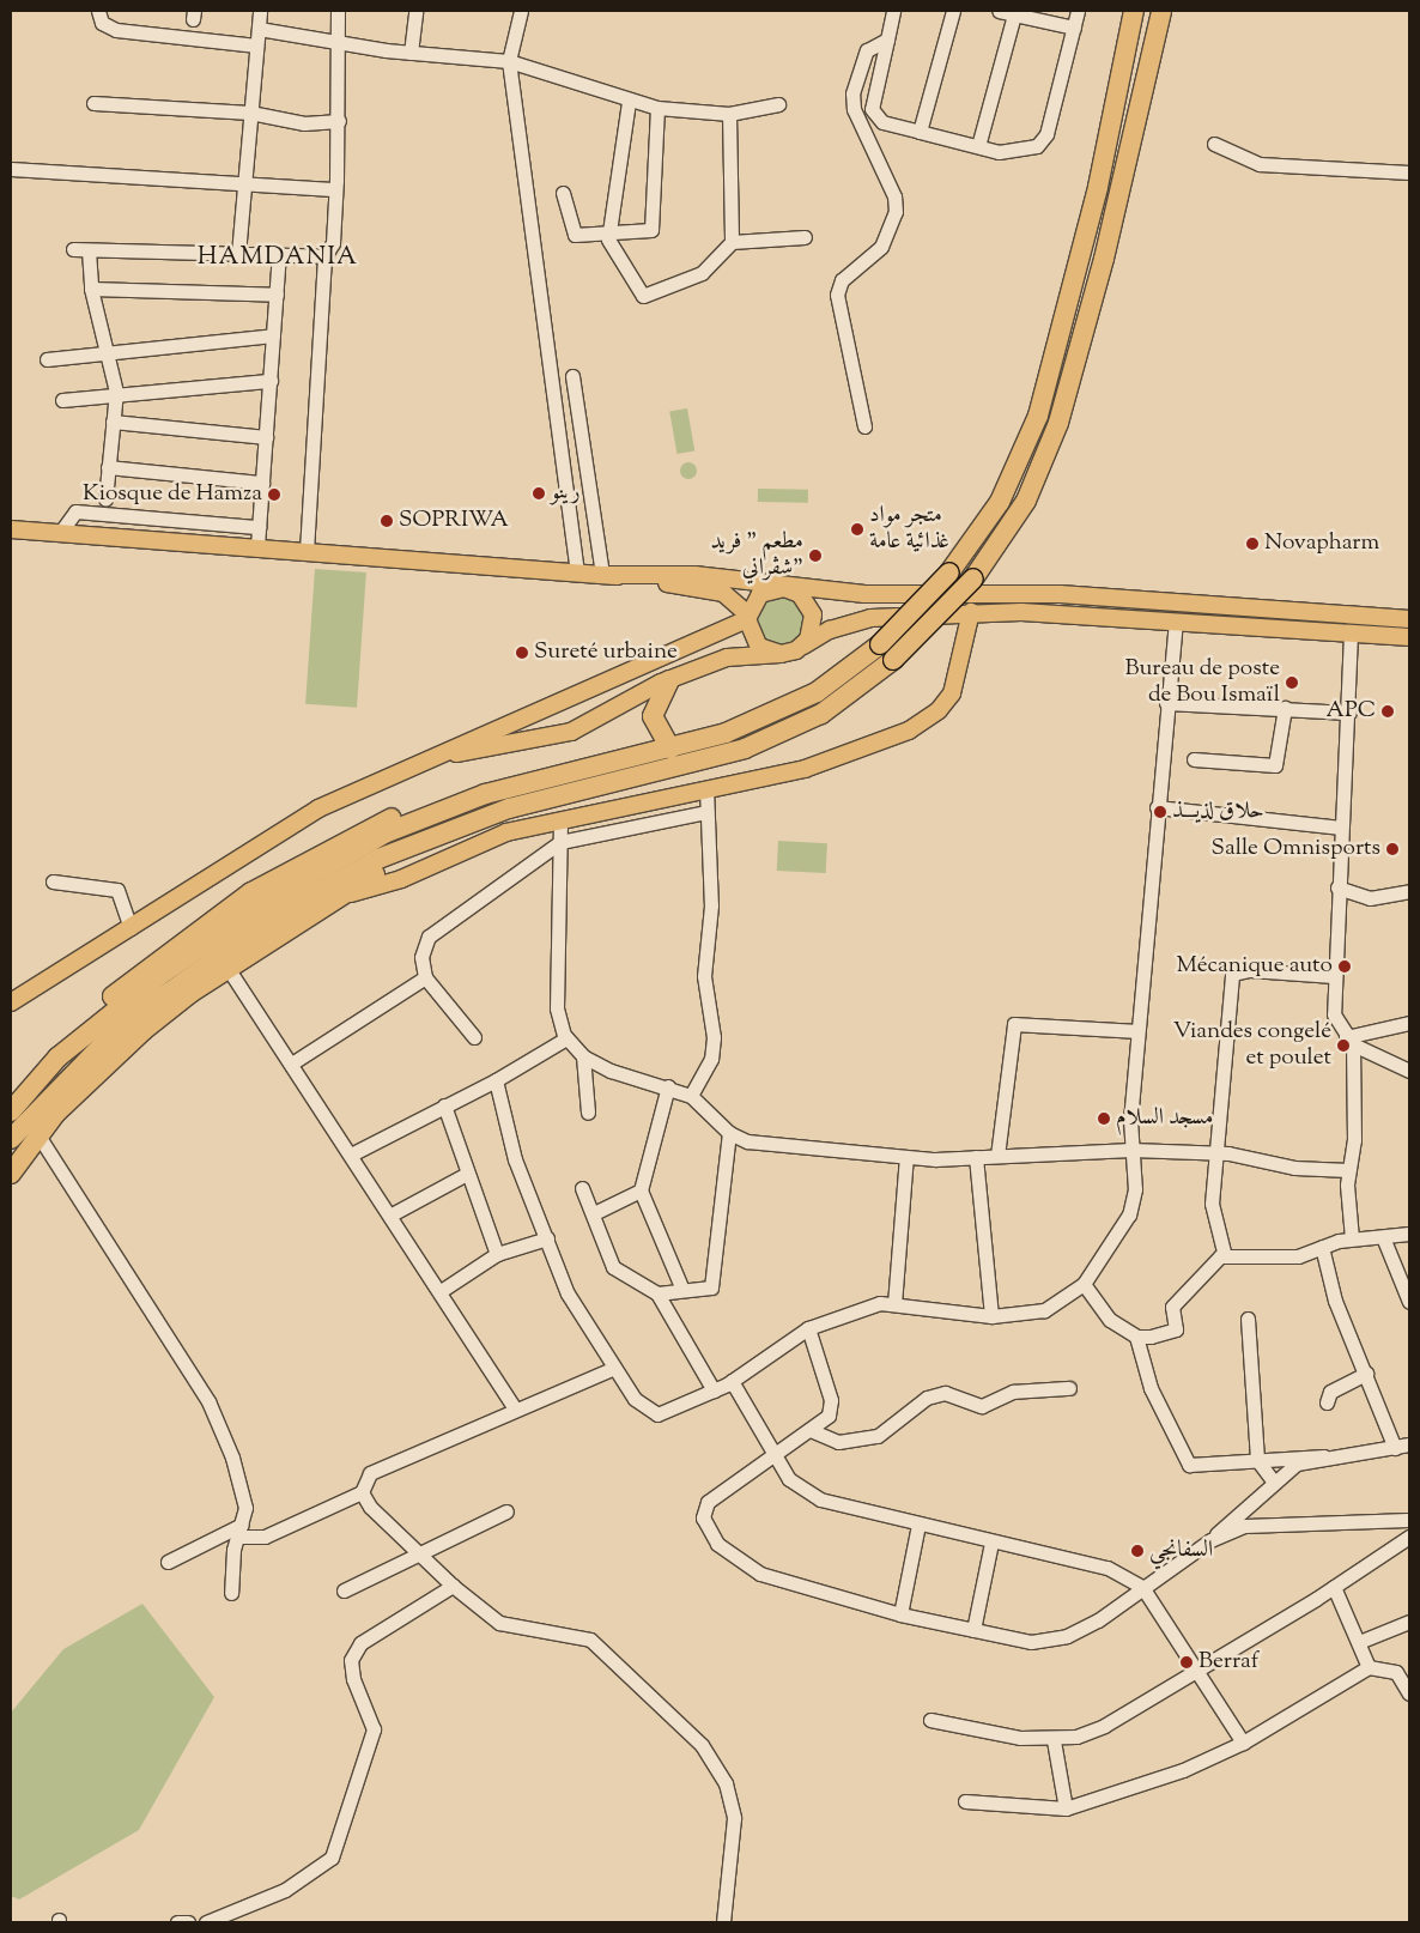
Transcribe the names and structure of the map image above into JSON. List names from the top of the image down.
{
  "districts": ["HAMDANIA"],
  "places": [
    "رينو",
    "Kiosque de Hamza",
    "SOPRIWA",
    "متجر مواد غذائية عامة",
    "Novapharm",
    "مطعم \" فريد شڨراني\"",
    "Sureté urbaine",
    "Bureau de poste de Bou Ismaïl",
    "APC",
    "حلاق لذيـــذ",
    "Salle Omnisports",
    "Mécanique auto",
    "Viandes congelé et poulet",
    "مسجد السلام",
    "السفانجي",
    "Berraf"
  ]
}
